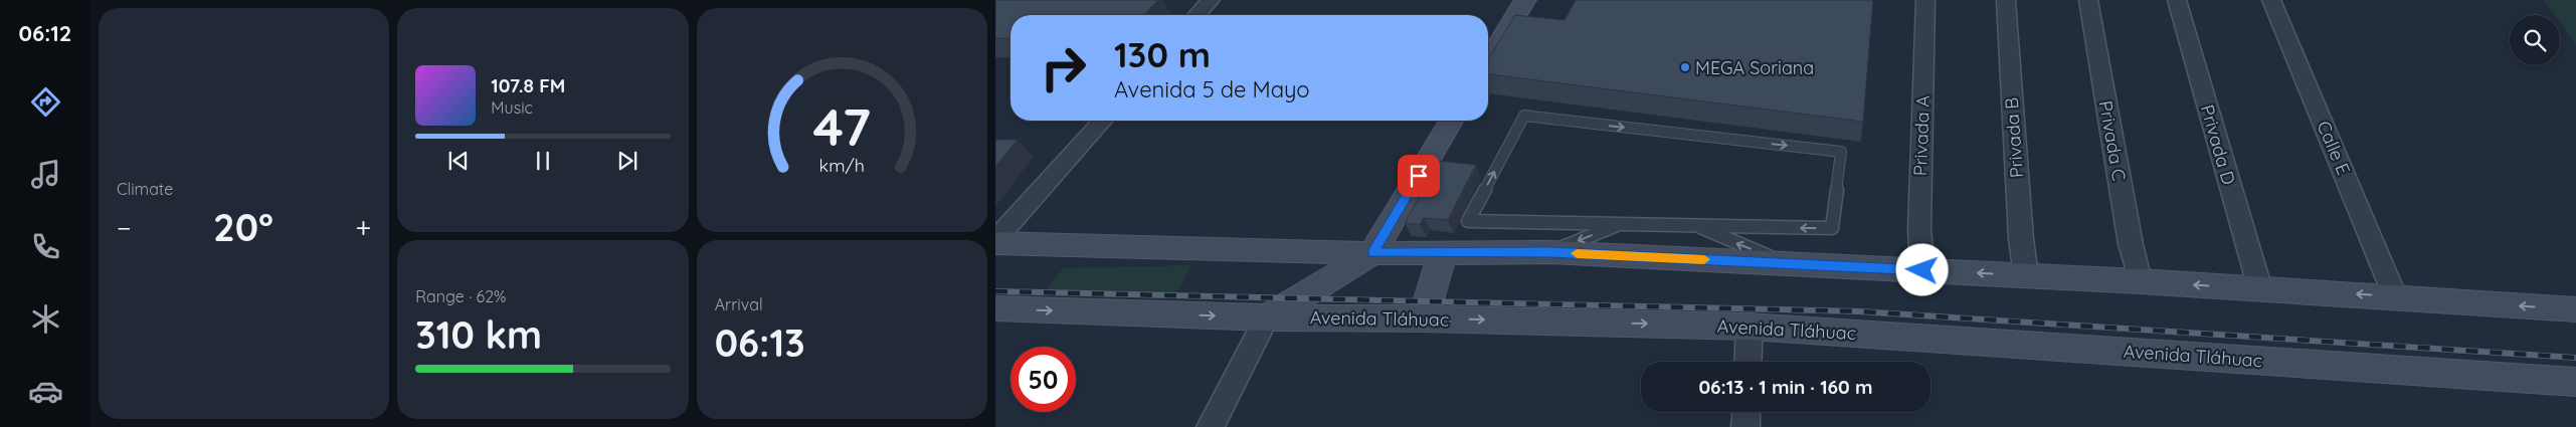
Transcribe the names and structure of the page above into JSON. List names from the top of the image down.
{
  "streets": {
    "main road": ["Avenida Tláhuac"],
    "street": [
      "Privada A",
      "Privada B",
      "Privada C",
      "Privada D",
      "Calle E"
    ]
  },
  "places": ["MEGA Soriana"],
  "page": {
    "tabs": "06:12",
    "tile": [
      "Climate",
      ["Range · 62%", "310 km"],
      ["Arrival", "06:13"]
    ],
    "turn": ["130 m", "Avenida 5 de Mayo"],
    "song": ["107.8 FM", "Music"],
    "heat": ["−", "20°", "+"],
    "limit": "50",
    "trip": "06:13 · 1 min · 160 m",
    "gauge": ["47", "km/h"]
  }
}
